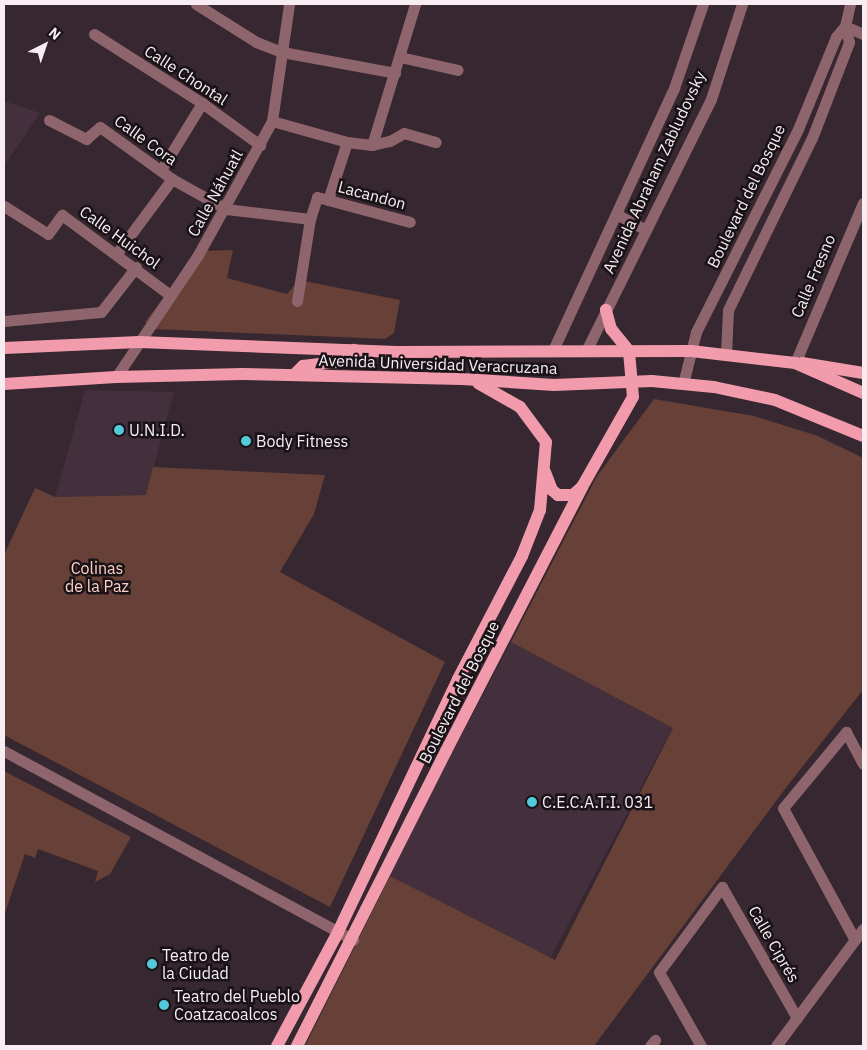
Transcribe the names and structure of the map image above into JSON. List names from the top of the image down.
{
  "streets": {
    "main road": ["Boulevard del Bosque", "Avenida Universidad Veracruzana"],
    "street": [
      "Calle Chontal",
      "Calle Cora",
      "Avenida Abraham Zabludovsky",
      "Calle Náhuatl",
      "Lacandon",
      "Calle Huichol",
      "Calle Fresno",
      "Calle Ciprés"
    ]
  },
  "crossings": [
    ["Calle Chontal", "Calle Náhuatl"],
    ["Calle Cora", "Calle Náhuatl"],
    ["Avenida Abraham Zabludovsky", "Avenida Universidad Veracruzana"],
    ["Calle Náhuatl", "Calle Huichol"],
    ["Calle Náhuatl", "Avenida Universidad Veracruzana"],
    ["Boulevard del Bosque", "Avenida Universidad Veracruzana"],
    ["Calle Fresno", "Avenida Universidad Veracruzana"]
  ],
  "parks": ["Colinas de la Paz"],
  "places": [
    "U.N.I.D.",
    "Body Fitness",
    "C.E.C.A.T.I. 031",
    "Teatro de la Ciudad",
    "Teatro del Pueblo Coatzacoalcos"
  ],
  "north": "top right"
}
